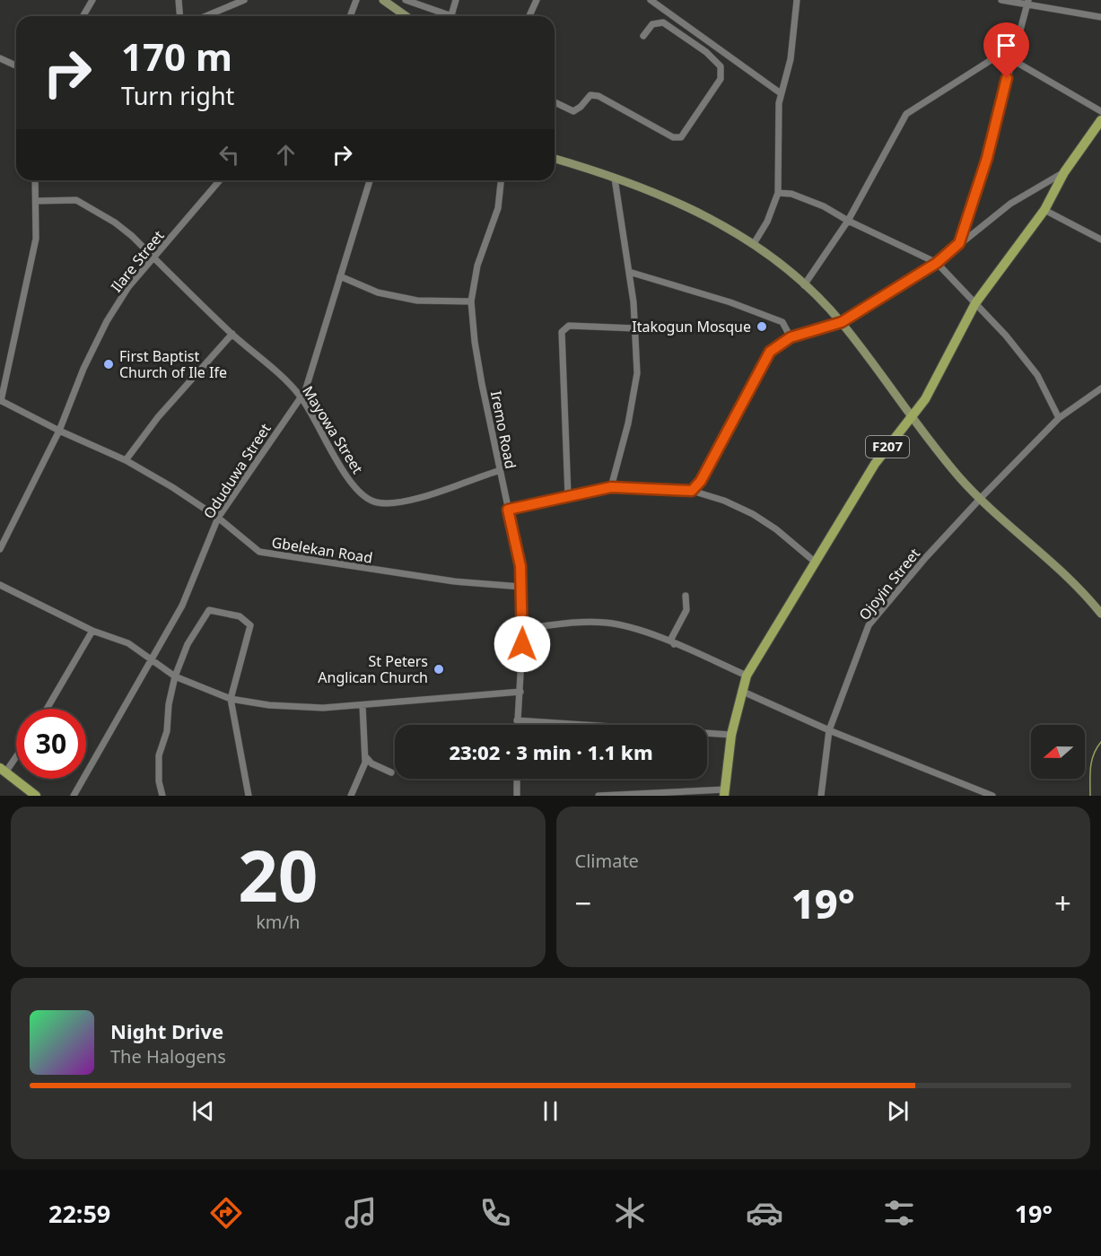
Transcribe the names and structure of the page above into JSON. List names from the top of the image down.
{
  "streets": {
    "main road": ["F207"],
    "street": [
      "Ilare Street",
      "Mayowa Street",
      "Iremo Road",
      "Oduduwa Street",
      "Gbelekan Road",
      "Ojoyin Street"
    ]
  },
  "crossings": [
    ["Ilare Street", "Mayowa Street"],
    ["Ilare Street", "Gbelekan Road"],
    ["Mayowa Street", "Iremo Road"],
    ["Mayowa Street", "Oduduwa Street"],
    ["Iremo Road", "Gbelekan Road"],
    ["Oduduwa Street", "Gbelekan Road"]
  ],
  "places": ["Itakogun Mosque", "First Baptist Church of Ile Ife", "St Peters Anglican Church"],
  "north": "left",
  "page": {
    "turn": ["170 m", "Turn right"],
    "limit": "30",
    "trip": "23:02 · 3 min · 1.1 km",
    "tile": [
      ["20", "km/h"],
      "Climate"
    ],
    "heat": ["−", "19°", "+"],
    "song": ["Night Drive", "The Halogens"],
    "tabs": ["22:59", "19°"]
  }
}
